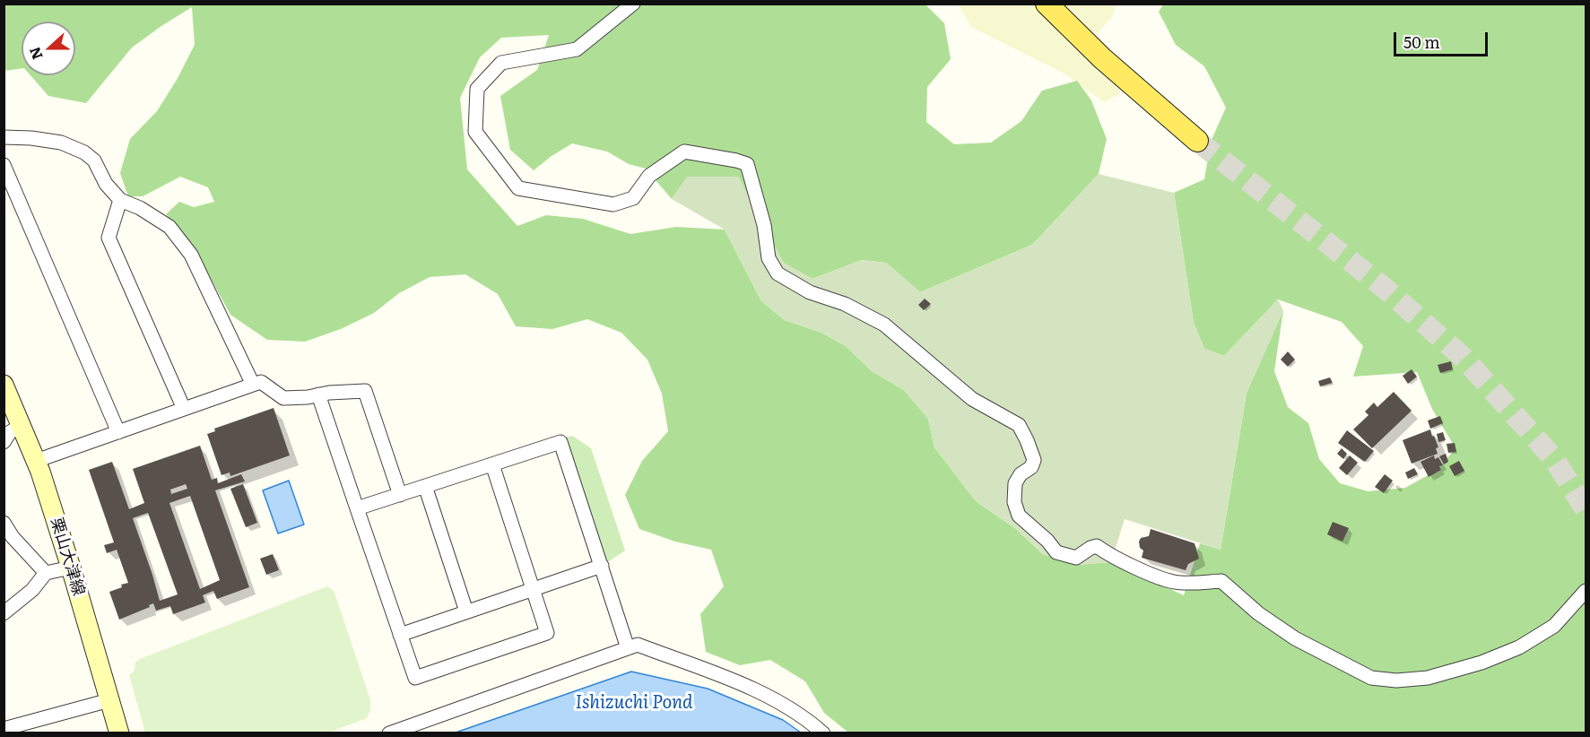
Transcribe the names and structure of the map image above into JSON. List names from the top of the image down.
{
  "streets": {
    "main road": ["栗山大津線"]
  },
  "water": ["Ishizuchi Pond"],
  "scale_bar": "50 m",
  "north": "left"
}
